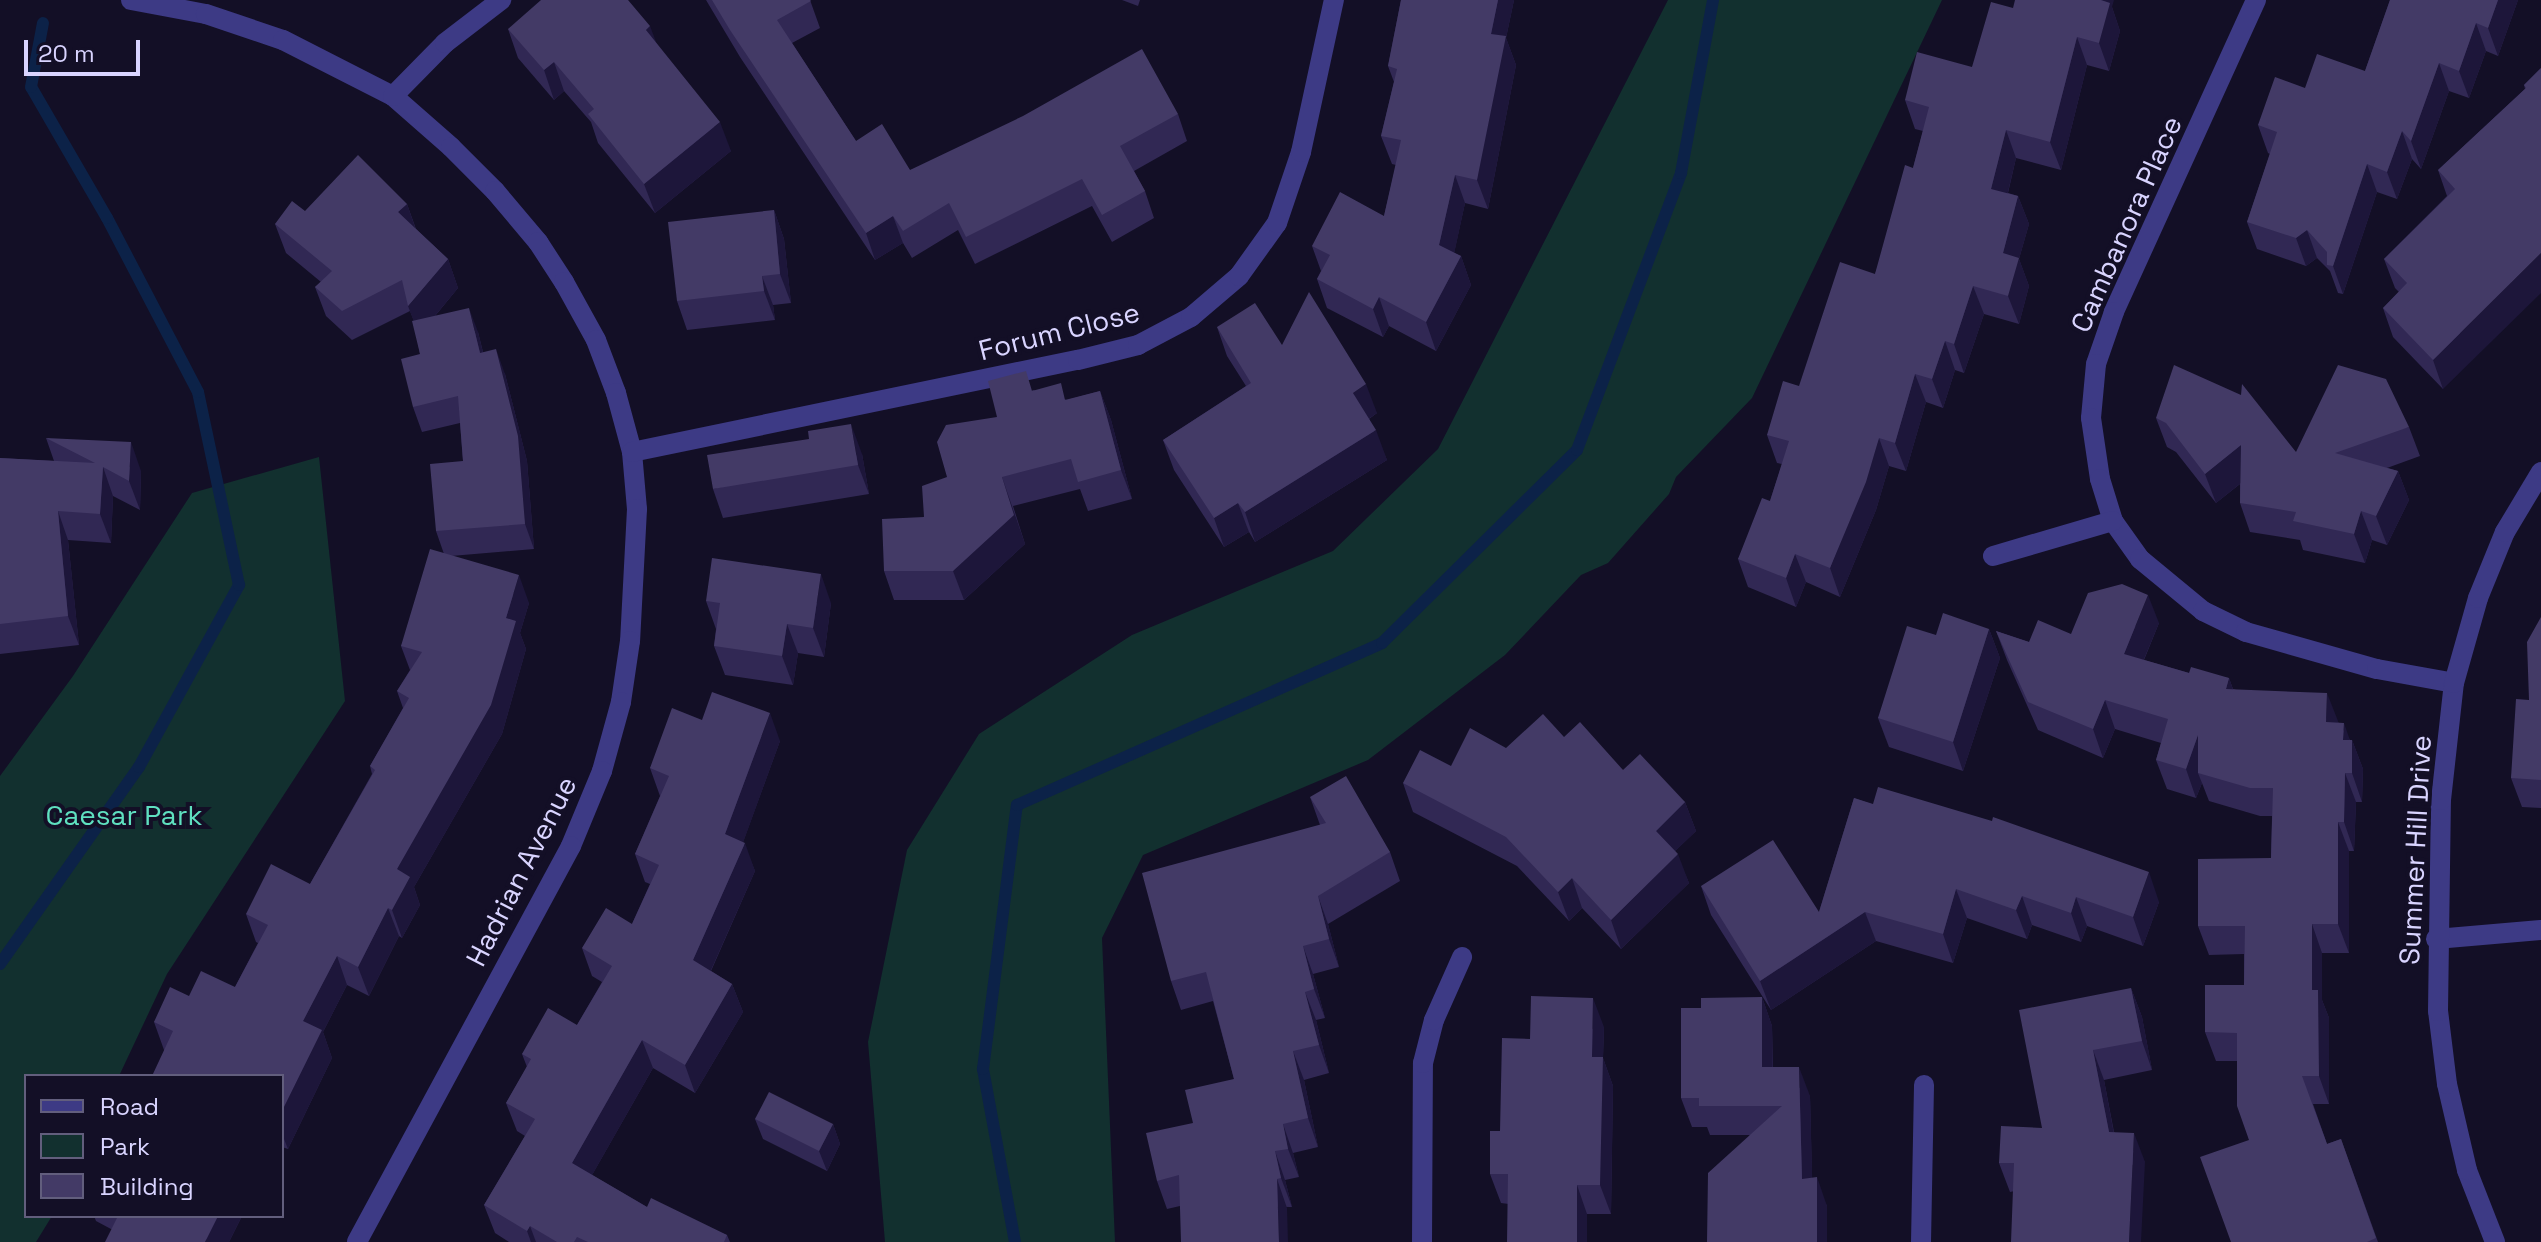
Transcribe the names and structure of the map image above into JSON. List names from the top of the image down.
{
  "streets": {
    "street": [
      "Cambanora Place",
      "Forum Close",
      "Summer Hill Drive",
      "Hadrian Avenue"
    ]
  },
  "crossings": [
    ["Cambanora Place", "Summer Hill Drive"],
    ["Forum Close", "Hadrian Avenue"]
  ],
  "parks": ["Caesar Park"],
  "legend": ["Road", "Park", "Building"],
  "scale_bar": "20 m"
}
